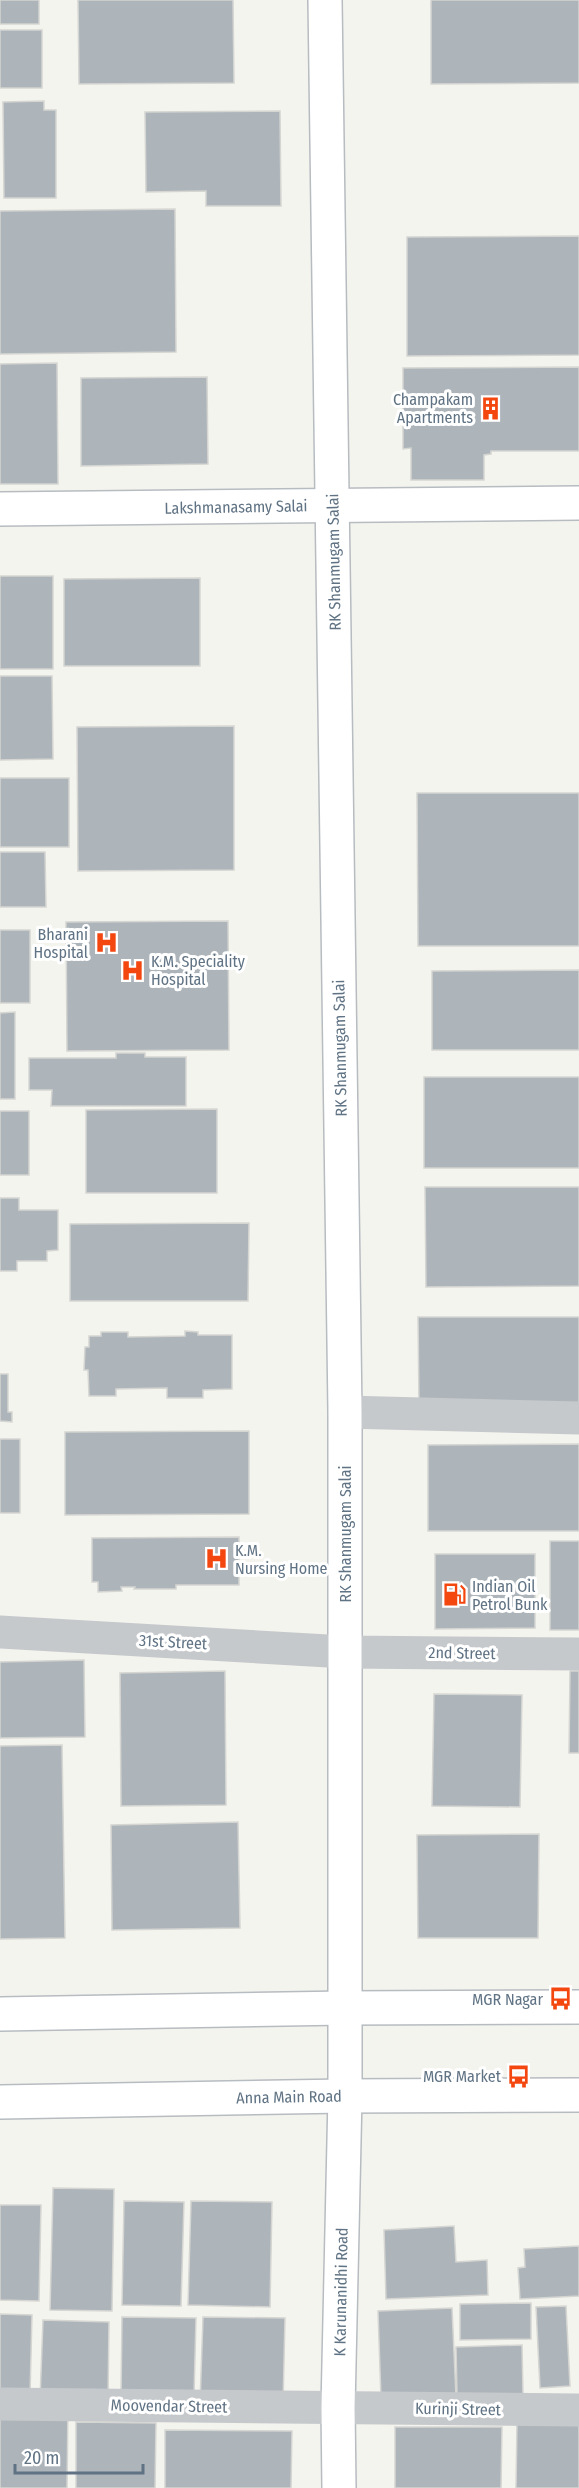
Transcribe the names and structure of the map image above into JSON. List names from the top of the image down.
{
  "streets": {
    "street": [
      "Lakshmanasamy Salai",
      "RK Shanmugam Salai",
      "31st Street",
      "2nd Street",
      "Anna Main Road",
      "K Karunanidhi Road",
      "Moovendar Street",
      "Kurinji Street"
    ]
  },
  "crossings": [
    ["Lakshmanasamy Salai", "RK Shanmugam Salai"],
    ["RK Shanmugam Salai", "31st Street"],
    ["RK Shanmugam Salai", "2nd Street"],
    ["RK Shanmugam Salai", "Anna Main Road"],
    ["RK Shanmugam Salai", "K Karunanidhi Road"],
    ["31st Street", "2nd Street"],
    ["Anna Main Road", "K Karunanidhi Road"],
    ["K Karunanidhi Road", "Moovendar Street"],
    ["K Karunanidhi Road", "Kurinji Street"],
    ["Moovendar Street", "Kurinji Street"]
  ],
  "places": {
    "building": ["Champakam Apartments"],
    "hospital": ["Bharani Hospital", "K.M. Speciality Hospital", "K.M. Nursing Home"],
    "fuel station": ["Indian Oil Petrol Bunk"],
    "bus stop": ["MGR Nagar", "MGR Market"]
  },
  "scale_bar": "20 m"
}
